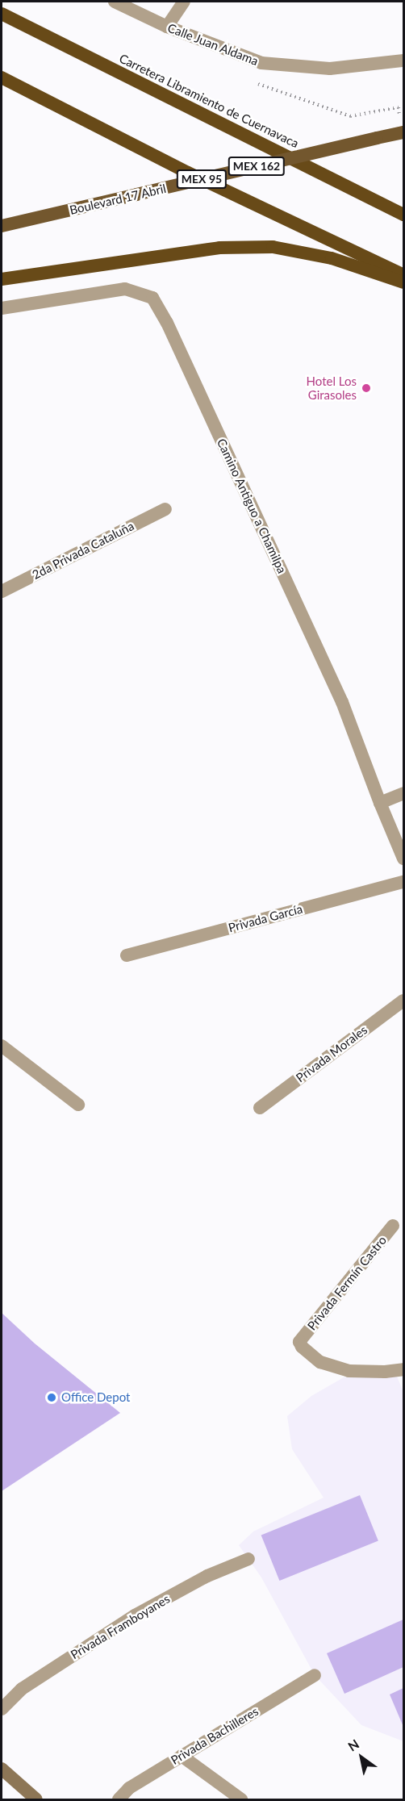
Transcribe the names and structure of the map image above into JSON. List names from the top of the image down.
{
  "streets": {
    "highway": ["Carretera Libramiento de Cuernavaca", "MEX 95"],
    "main road": ["MEX 162", "Boulevard 17 Abril"],
    "street": [
      "Calle Juan Aldama",
      "Camino Antiguo a Chamilpa",
      "2da Privada Cataluña",
      "Privada García",
      "Privada Morales",
      "Privada Fermín Castro",
      "Privada Framboyanes",
      "Privada Bachilleres"
    ]
  },
  "places": ["Hotel Los Girasoles", "Office Depot"],
  "north": "top left"
}
